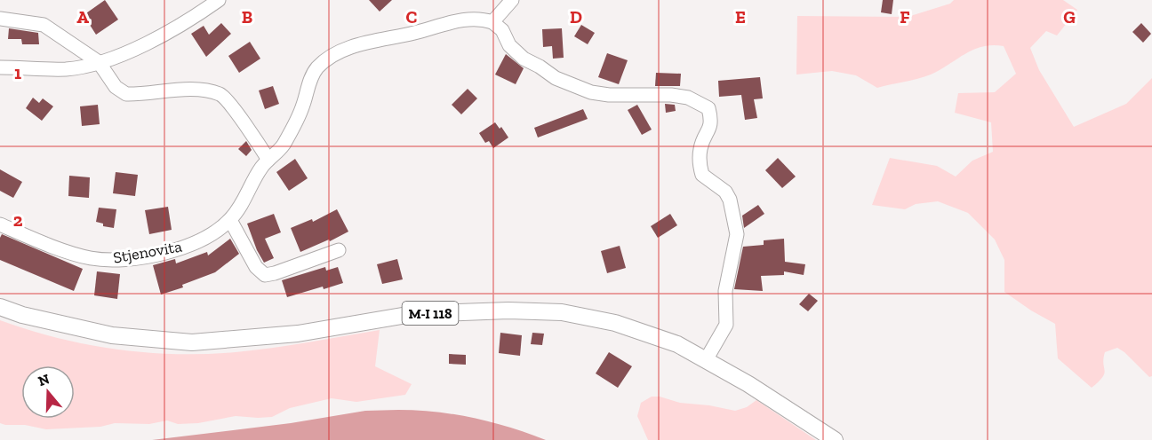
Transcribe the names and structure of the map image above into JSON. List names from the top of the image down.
{
  "streets": {
    "main road": ["M-I 118"],
    "street": ["Stjenovita"]
  },
  "north": "top",
  "grid": {
    "columns": [
      "A",
      "B",
      "C",
      "D",
      "E",
      "F",
      "G"
    ],
    "rows": ["1", "2"]
  }
}
